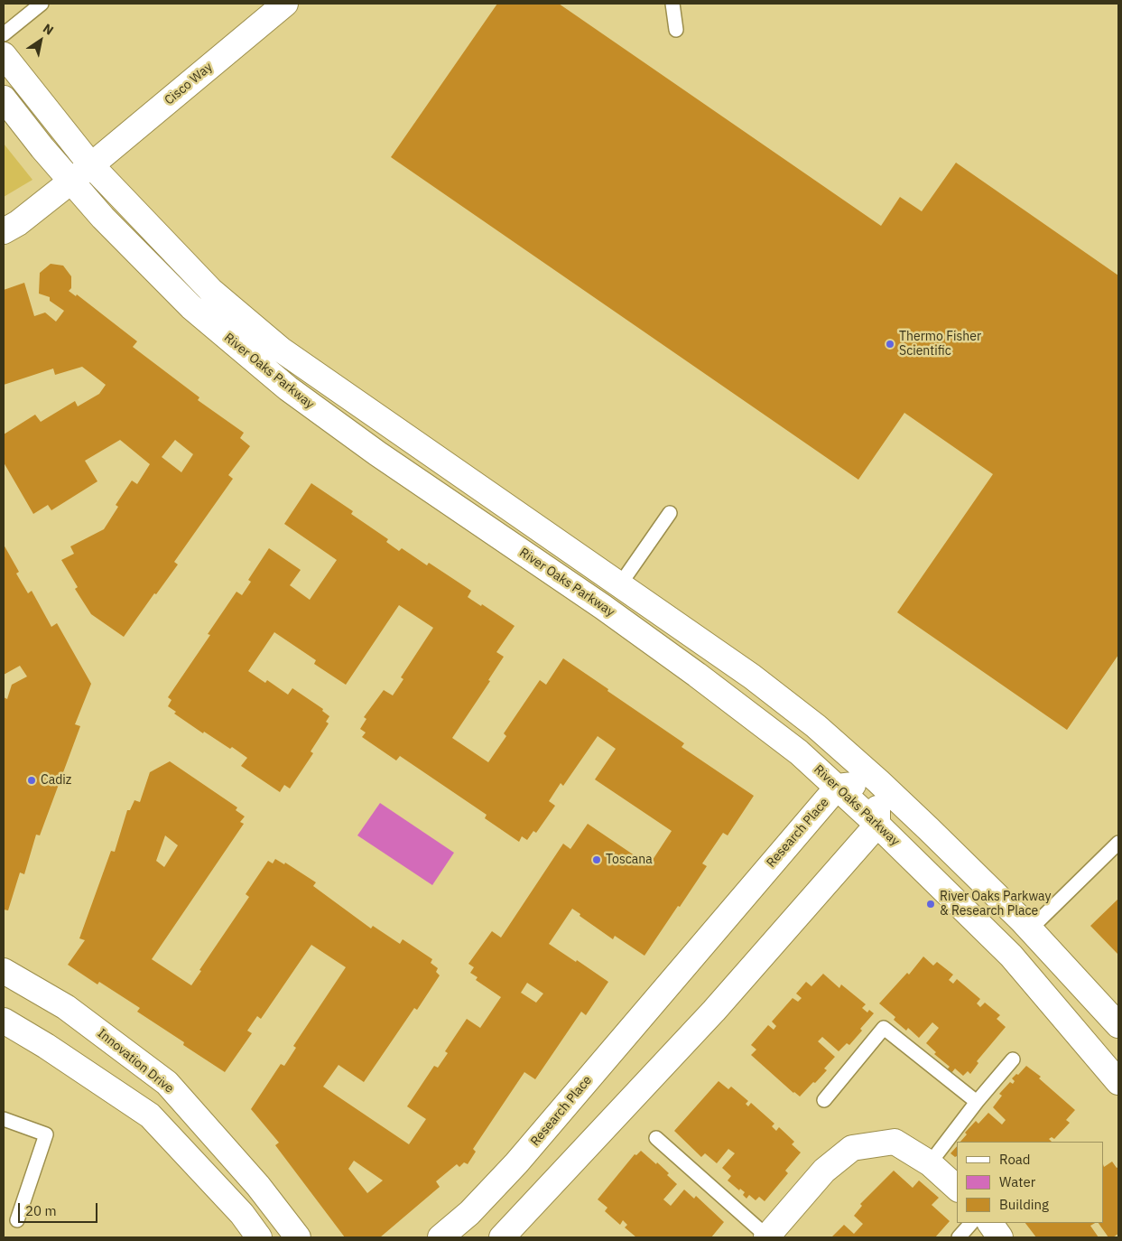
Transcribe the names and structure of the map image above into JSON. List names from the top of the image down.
{
  "streets": {
    "street": [
      "Cisco Way",
      "River Oaks Parkway",
      "Research Place",
      "Innovation Drive"
    ]
  },
  "crossings": [
    ["Cisco Way", "River Oaks Parkway"],
    ["River Oaks Parkway", "Research Place"]
  ],
  "places": [
    "Thermo Fisher Scientific",
    "Cadiz",
    "Toscana",
    "River Oaks Parkway & Research Place"
  ],
  "legend": ["Road", "Water", "Building"],
  "scale_bar": "20 m",
  "north": "top right"
}
